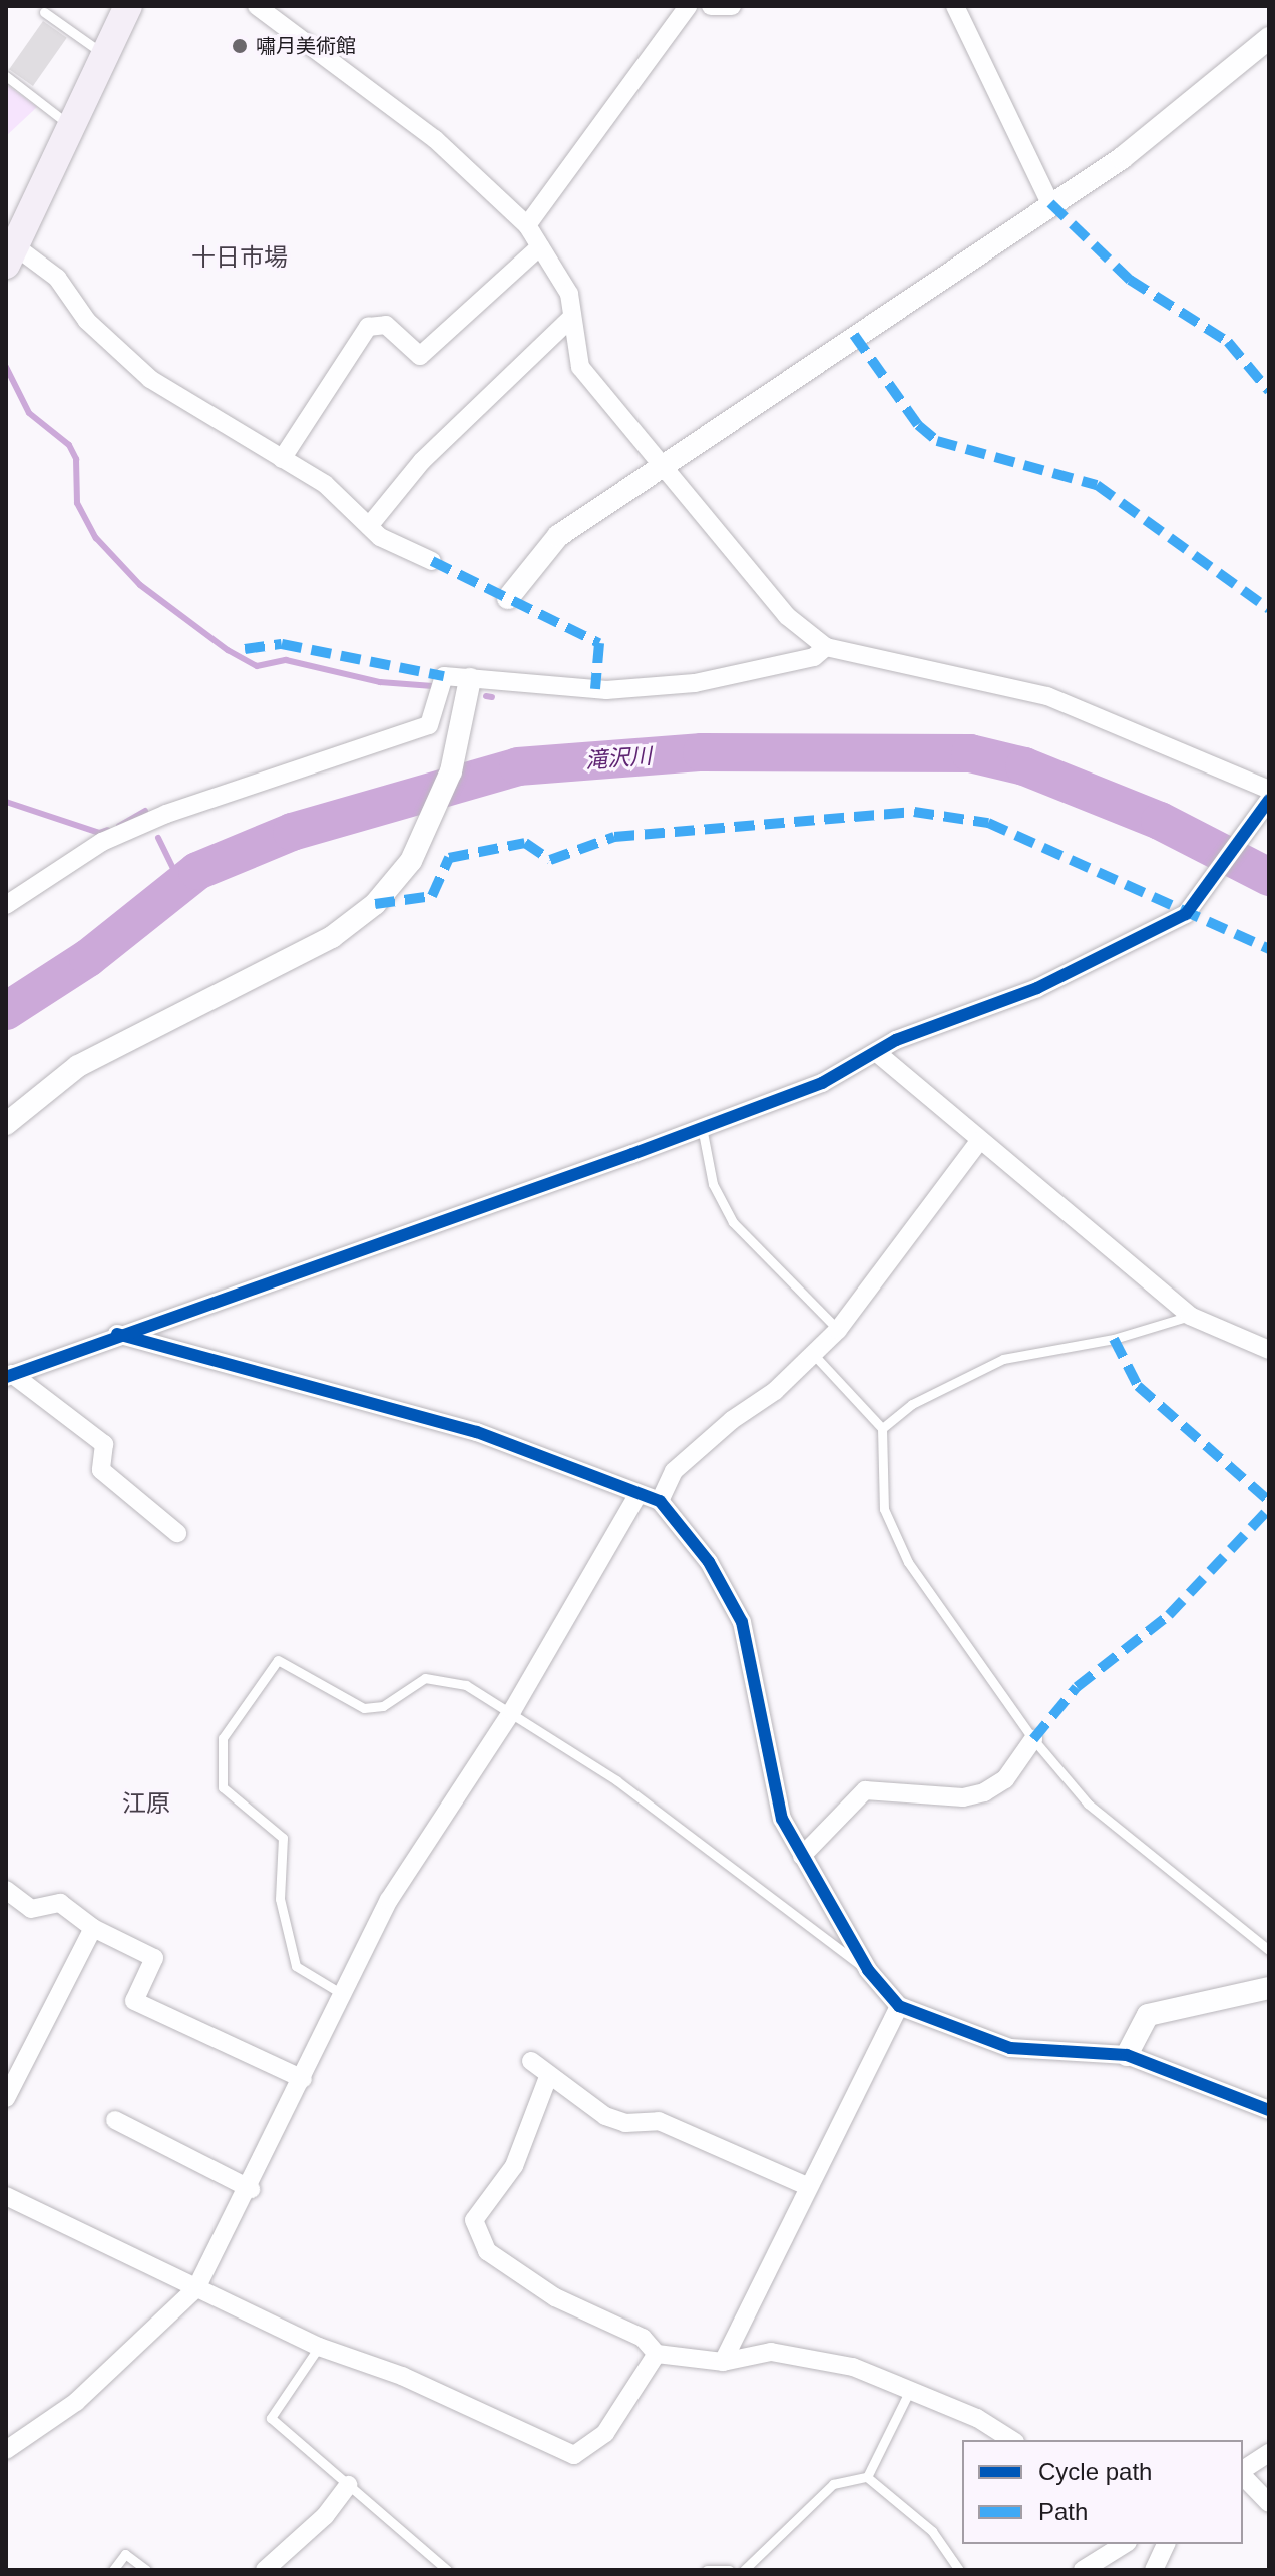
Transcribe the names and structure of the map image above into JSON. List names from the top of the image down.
{
  "districts": ["十日市場", "江原"],
  "water": ["滝沢川"],
  "places": ["嘯月美術館"],
  "legend": ["Cycle path", "Path"]
}
